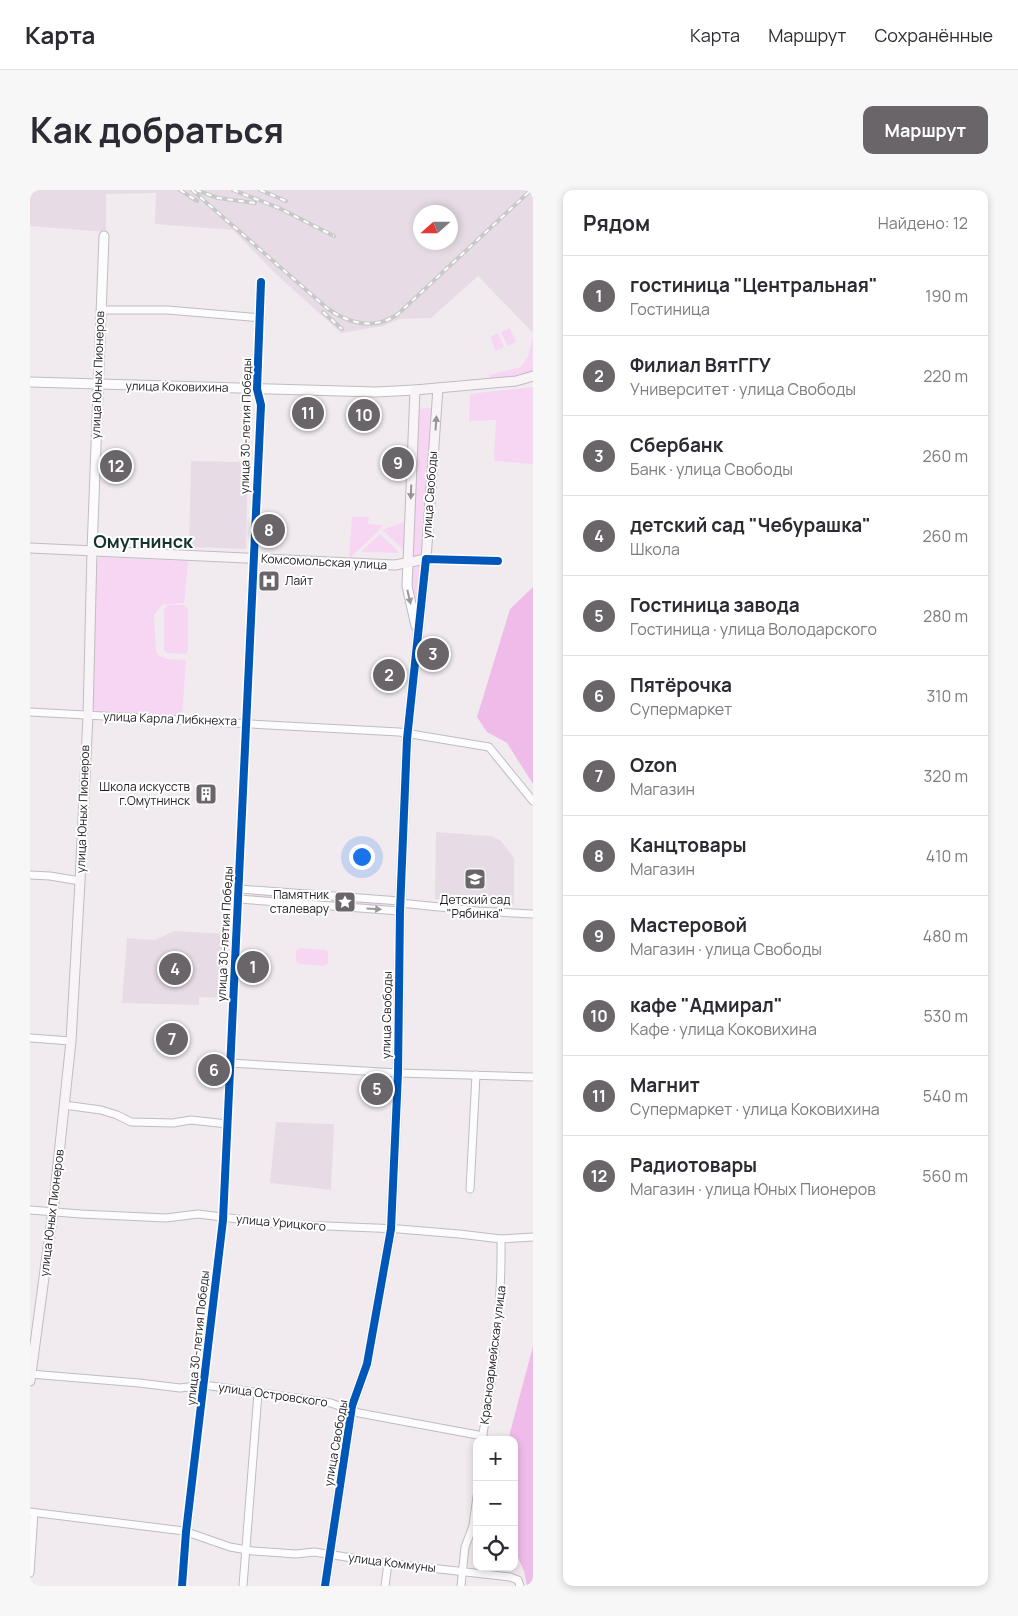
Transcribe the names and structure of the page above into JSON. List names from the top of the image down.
{
  "streets": {
    "main road": [
      "улица Юных Пионеров",
      "улица Коковихина",
      "улица Свободы",
      "Комсомольская улица"
    ],
    "street": [
      "улица 30-летия Победы",
      "улица Карла Либкнехта",
      "улица Урицкого",
      "Красноармейская улица",
      "улица Островского",
      "улица Коммуны"
    ]
  },
  "crossings": [
    ["улица Юных Пионеров", "улица Коковихина"],
    ["улица Юных Пионеров", "Комсомольская улица"],
    ["улица Юных Пионеров", "улица Карла Либкнехта"],
    ["улица Юных Пионеров", "улица Урицкого"],
    ["улица Юных Пионеров", "улица Островского"],
    ["улица Коковихина", "улица 30-летия Победы"],
    ["улица Коковихина", "улица Свободы"],
    ["улица 30-летия Победы", "Комсомольская улица"],
    ["улица 30-летия Победы", "улица Карла Либкнехта"],
    ["улица 30-летия Победы", "улица Урицкого"],
    ["улица 30-летия Победы", "улица Островского"],
    ["улица 30-летия Победы", "улица Коммуны"],
    ["улица Свободы", "Комсомольская улица"],
    ["улица Свободы", "улица Карла Либкнехта"],
    ["улица Свободы", "улица Урицкого"],
    ["улица Свободы", "улица Островского"],
    ["улица Свободы", "улица Коммуны"],
    ["улица Урицкого", "Красноармейская улица"]
  ],
  "districts": ["Омутнинск"],
  "places": {
    "hospital": ["Лайт"],
    "building": ["Школа искусств г.Омутнинск"],
    "school or university": ["Детский сад \"Рябинка\""],
    "place": ["Памятник сталевару"]
  },
  "north": "left",
  "page": {
    "header": "Карта",
    "nav": ["Карта", "Маршрут", "Сохранённые"],
    "title": "Как добраться",
    "buttons": "Маршрут",
    "heading": ["Рядом", "Найдено: 12"],
    "list": [
      {
        "mark": "1",
        "name": "гостиница \"Центральная\"",
        "note": "Гостиница",
        "value": "190 m"
      },
      {
        "mark": "2",
        "name": "Филиал ВятГГУ",
        "note": "Университет · улица Свободы",
        "value": "220 m"
      },
      {
        "mark": "3",
        "name": "Сбербанк",
        "note": "Банк · улица Свободы",
        "value": "260 m"
      },
      {
        "mark": "4",
        "name": "детский сад \"Чебурашка\"",
        "note": "Школа",
        "value": "260 m"
      },
      {
        "mark": "5",
        "name": "Гостиница завода",
        "note": "Гостиница · улица Володарского",
        "value": "280 m"
      },
      {
        "mark": "6",
        "name": "Пятёрочка",
        "note": "Супермаркет",
        "value": "310 m"
      },
      {
        "mark": "7",
        "name": "Ozon",
        "note": "Магазин",
        "value": "320 m"
      },
      {
        "mark": "8",
        "name": "Канцтовары",
        "note": "Магазин",
        "value": "410 m"
      },
      {
        "mark": "9",
        "name": "Мастеровой",
        "note": "Магазин · улица Свободы",
        "value": "480 m"
      },
      {
        "mark": "10",
        "name": "кафе \"Адмирал\"",
        "note": "Кафе · улица Коковихина",
        "value": "530 m"
      },
      {
        "mark": "11",
        "name": "Магнит",
        "note": "Супермаркет · улица Коковихина",
        "value": "540 m"
      },
      {
        "mark": "12",
        "name": "Радиотовары",
        "note": "Магазин · улица Юных Пионеров",
        "value": "560 m"
      }
    ],
    "pins": [
      "11",
      "10",
      "9",
      "12",
      "8",
      "3",
      "2",
      "1",
      "4",
      "7",
      "6",
      "5"
    ],
    "map_buttons": ["+", "−"]
  }
}
